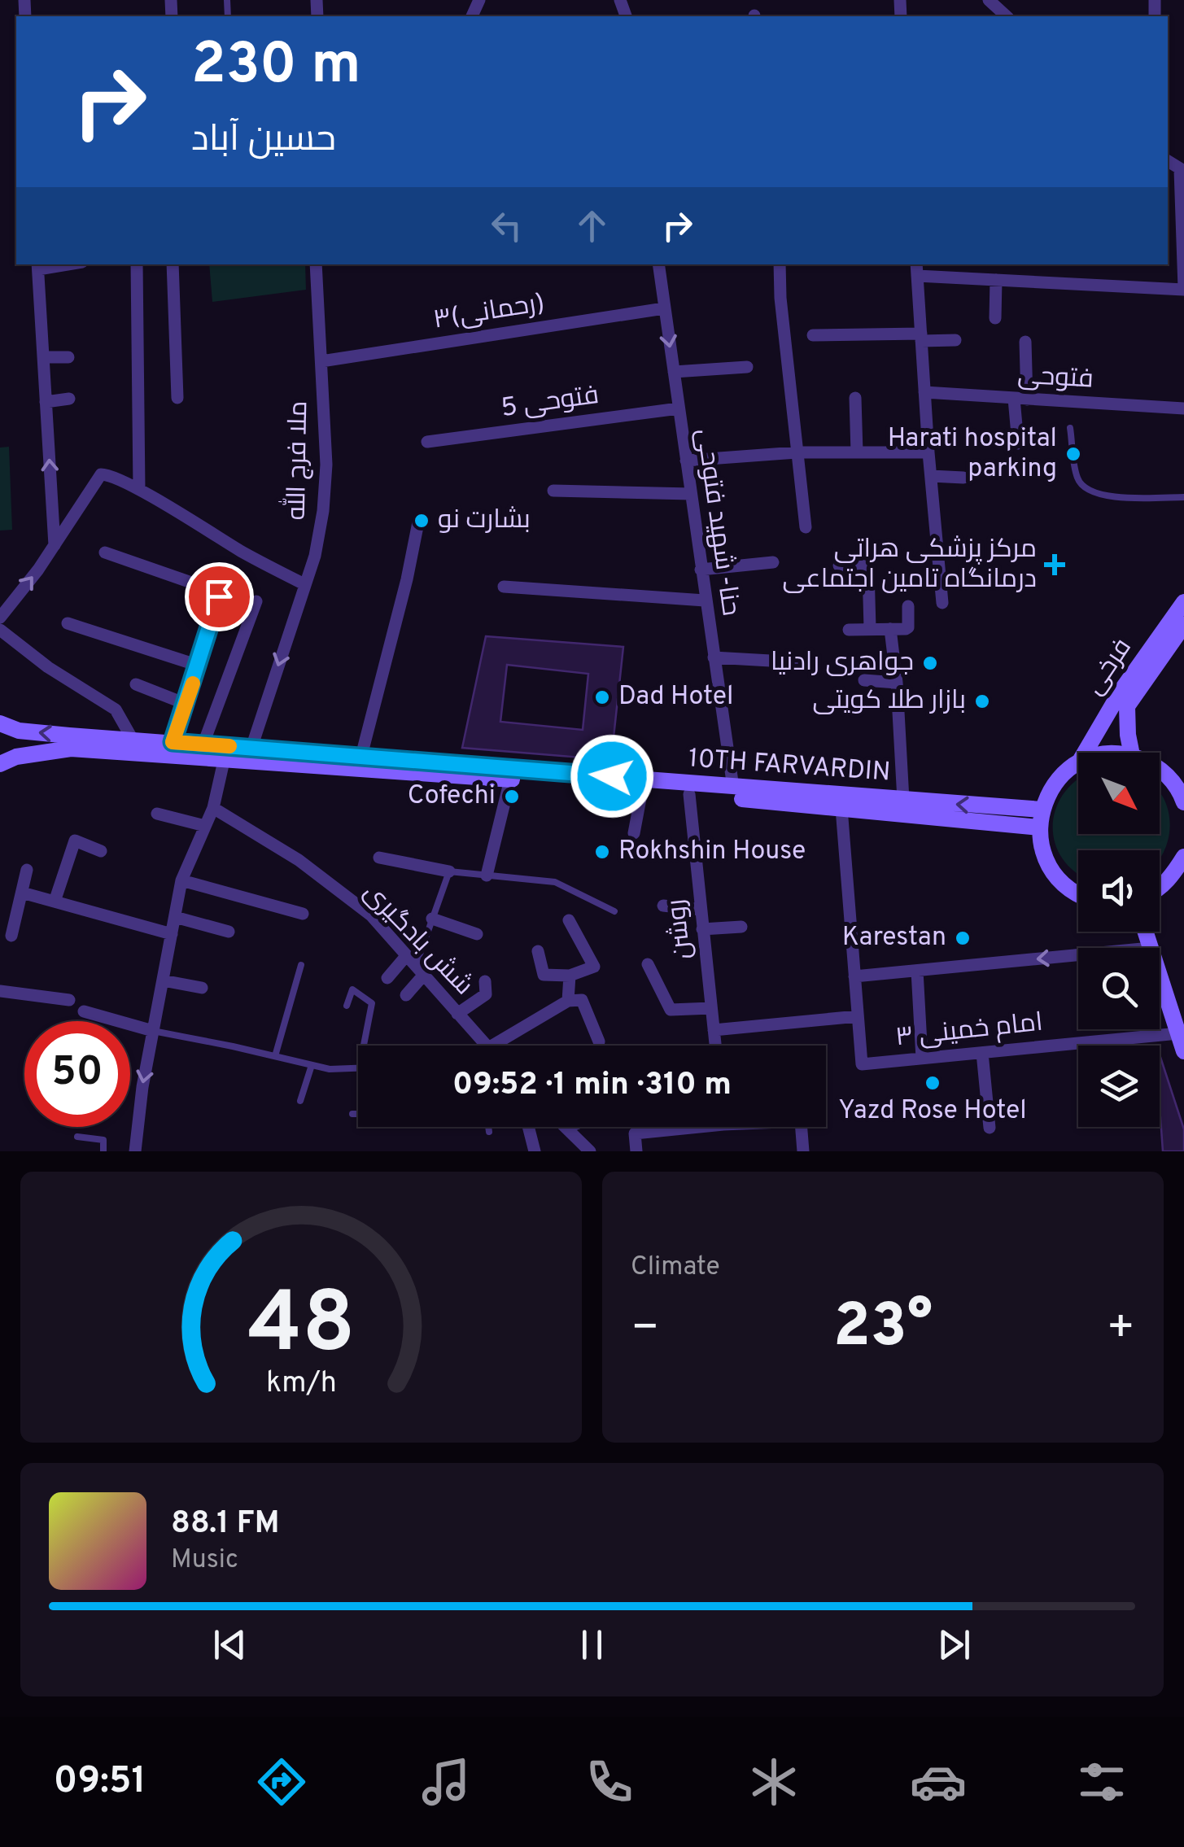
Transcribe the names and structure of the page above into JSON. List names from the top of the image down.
{
  "streets": {
    "main road": ["فرخی", "10TH FARVARDIN"],
    "street": [
      "۳(رحمانی)",
      "فتوحی",
      "فتوحی 5",
      "ملا فرج الله",
      "حنا- شهید فتوحی",
      "روشن",
      "شش بادگیری",
      "امام خمینی ۳"
    ]
  },
  "crossings": [
    ["۳(رحمانی)", "ملا فرج الله"],
    ["۳(رحمانی)", "حنا- شهید فتوحی"],
    ["فتوحی 5", "حنا- شهید فتوحی"],
    ["ملا فرج الله", "10TH FARVARDIN"],
    ["حنا- شهید فتوحی", "10TH FARVARDIN"],
    ["فرخی", "10TH FARVARDIN"],
    ["10TH FARVARDIN", "روشن"]
  ],
  "places": {
    "other": [
      "Harati hospital parking",
      "بشارت نو",
      "جواهری رادنیا",
      "Dad Hotel",
      "بازار طلا کویتی",
      "Cofechi",
      "Rokhshin House",
      "Karestan",
      "Yazd Rose Hotel"
    ],
    "health": ["مرکز پزشکی هراتی درمانگاه تامین اجتماعی"]
  },
  "north": "bottom right",
  "page": {
    "turn": ["230 m", "حسین آباد"],
    "limit": "50",
    "trip": "09:52 · 1 min · 310 m",
    "tile": "Climate",
    "heat": ["−", "23°", "+"],
    "song": ["88.1 FM", "Music"],
    "tabs": "09:51",
    "gauge": ["48", "km/h"]
  }
}
